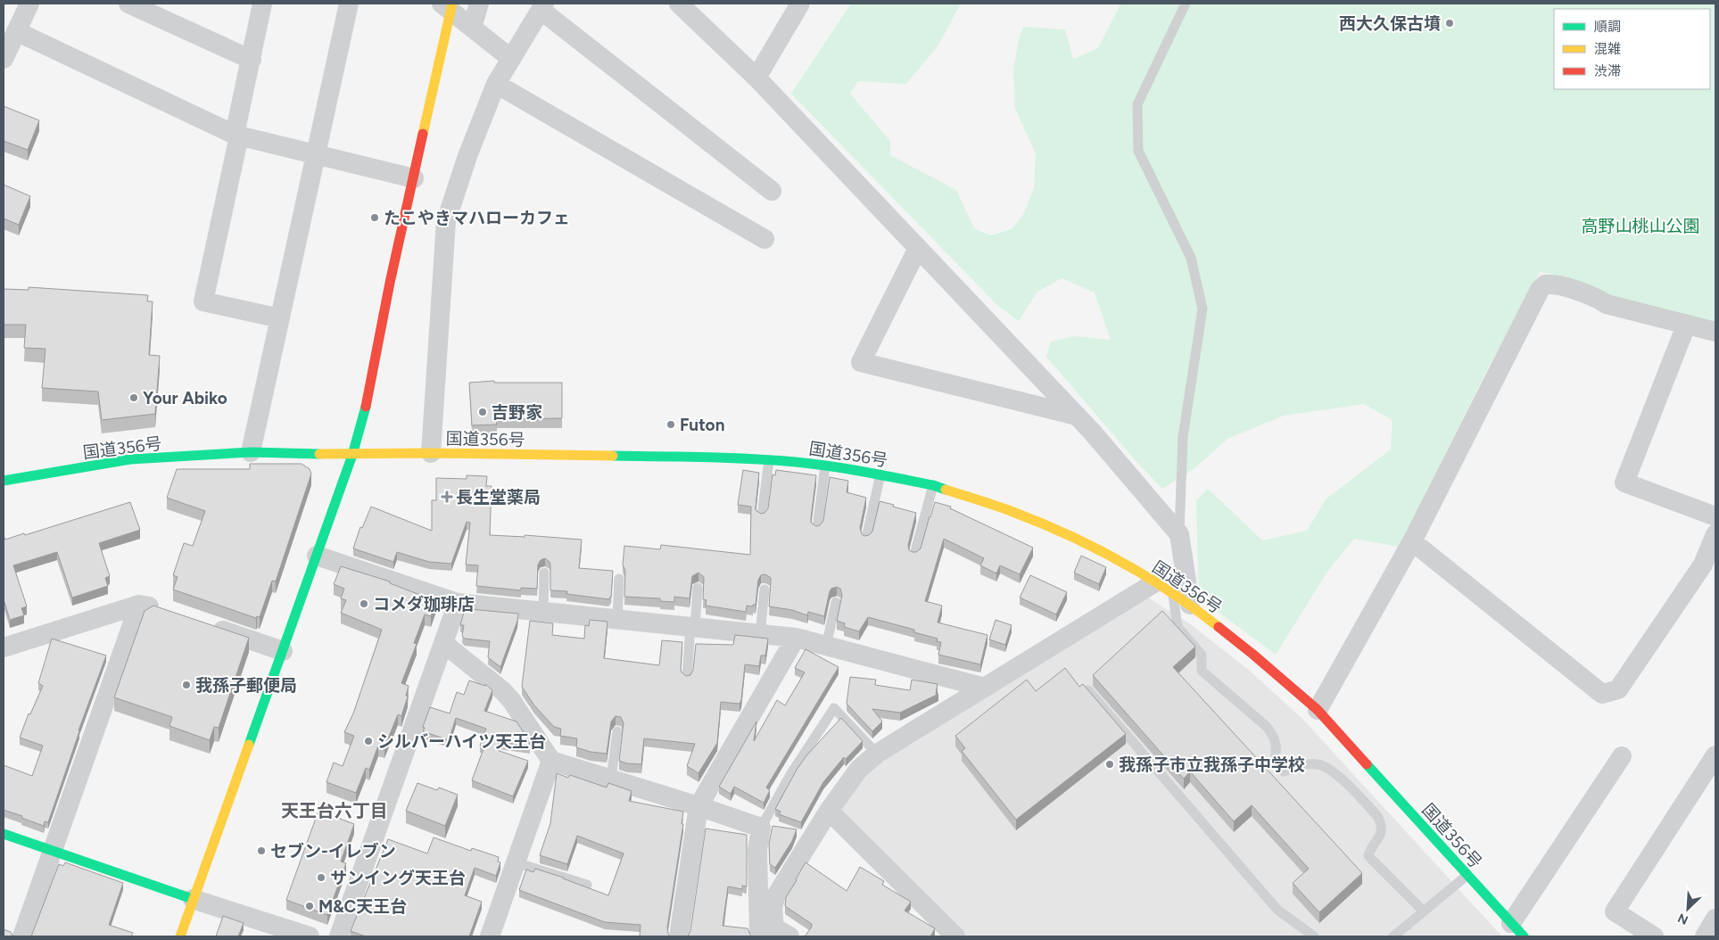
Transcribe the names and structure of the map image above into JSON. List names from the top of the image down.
{
  "streets": {
    "main road": ["国道356号"]
  },
  "districts": ["天王台六丁目"],
  "parks": ["高野山桃山公園"],
  "places": {
    "other": [
      "西大久保古墳",
      "たこやきマハローカフェ",
      "Your Abiko",
      "吉野家",
      "Futon",
      "コメダ珈琲店",
      "我孫子郵便局",
      "シルバーハイツ天王台",
      "我孫子市立我孫子中学校",
      "セブン-イレブン",
      "サンイング天王台",
      "M&C天王台"
    ],
    "health": ["長生堂薬局"]
  },
  "legend": ["順調", "混雑", "渋滞"],
  "north": "bottom left"
}
